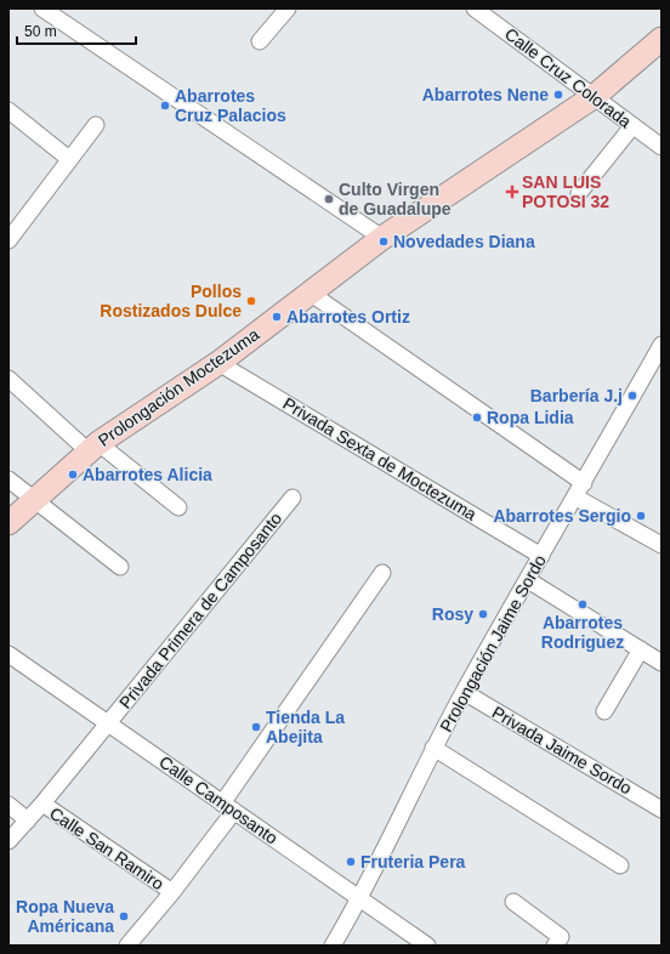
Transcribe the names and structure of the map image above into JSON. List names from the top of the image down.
{
  "streets": {
    "main road": ["Prolongación Moctezuma"],
    "street": [
      "Calle Cruz Colorada",
      "Privada Sexta de Moctezuma",
      "Privada Primera de Camposanto",
      "Prolongación Jaime Sordo",
      "Privada Jaime Sordo",
      "Calle Camposanto",
      "Calle San Ramiro"
    ]
  },
  "crossings": [
    ["Calle Cruz Colorada", "Prolongación Moctezuma"],
    ["Prolongación Moctezuma", "Privada Sexta de Moctezuma"],
    ["Privada Sexta de Moctezuma", "Prolongación Jaime Sordo"],
    ["Privada Primera de Camposanto", "Calle Camposanto"],
    ["Privada Primera de Camposanto", "Calle San Ramiro"],
    ["Prolongación Jaime Sordo", "Privada Jaime Sordo"],
    ["Prolongación Jaime Sordo", "Calle Camposanto"]
  ],
  "places": {
    "other": [
      "Abarrotes Nene",
      "Abarrotes Cruz Palacios",
      "Culto Virgen de Guadalupe",
      "Novedades Diana",
      "Pollos Rostizados Dulce",
      "Abarrotes Ortiz",
      "Barbería J.j",
      "Ropa Lidia",
      "Abarrotes Alicia",
      "Abarrotes Sergio",
      "Abarrotes Rodriguez",
      "Rosy",
      "Tienda La Abejita",
      "Fruteria Pera",
      "Ropa Nueva Américana"
    ],
    "health": ["SAN LUIS POTOSI 32"]
  },
  "scale_bar": "50 m"
}
